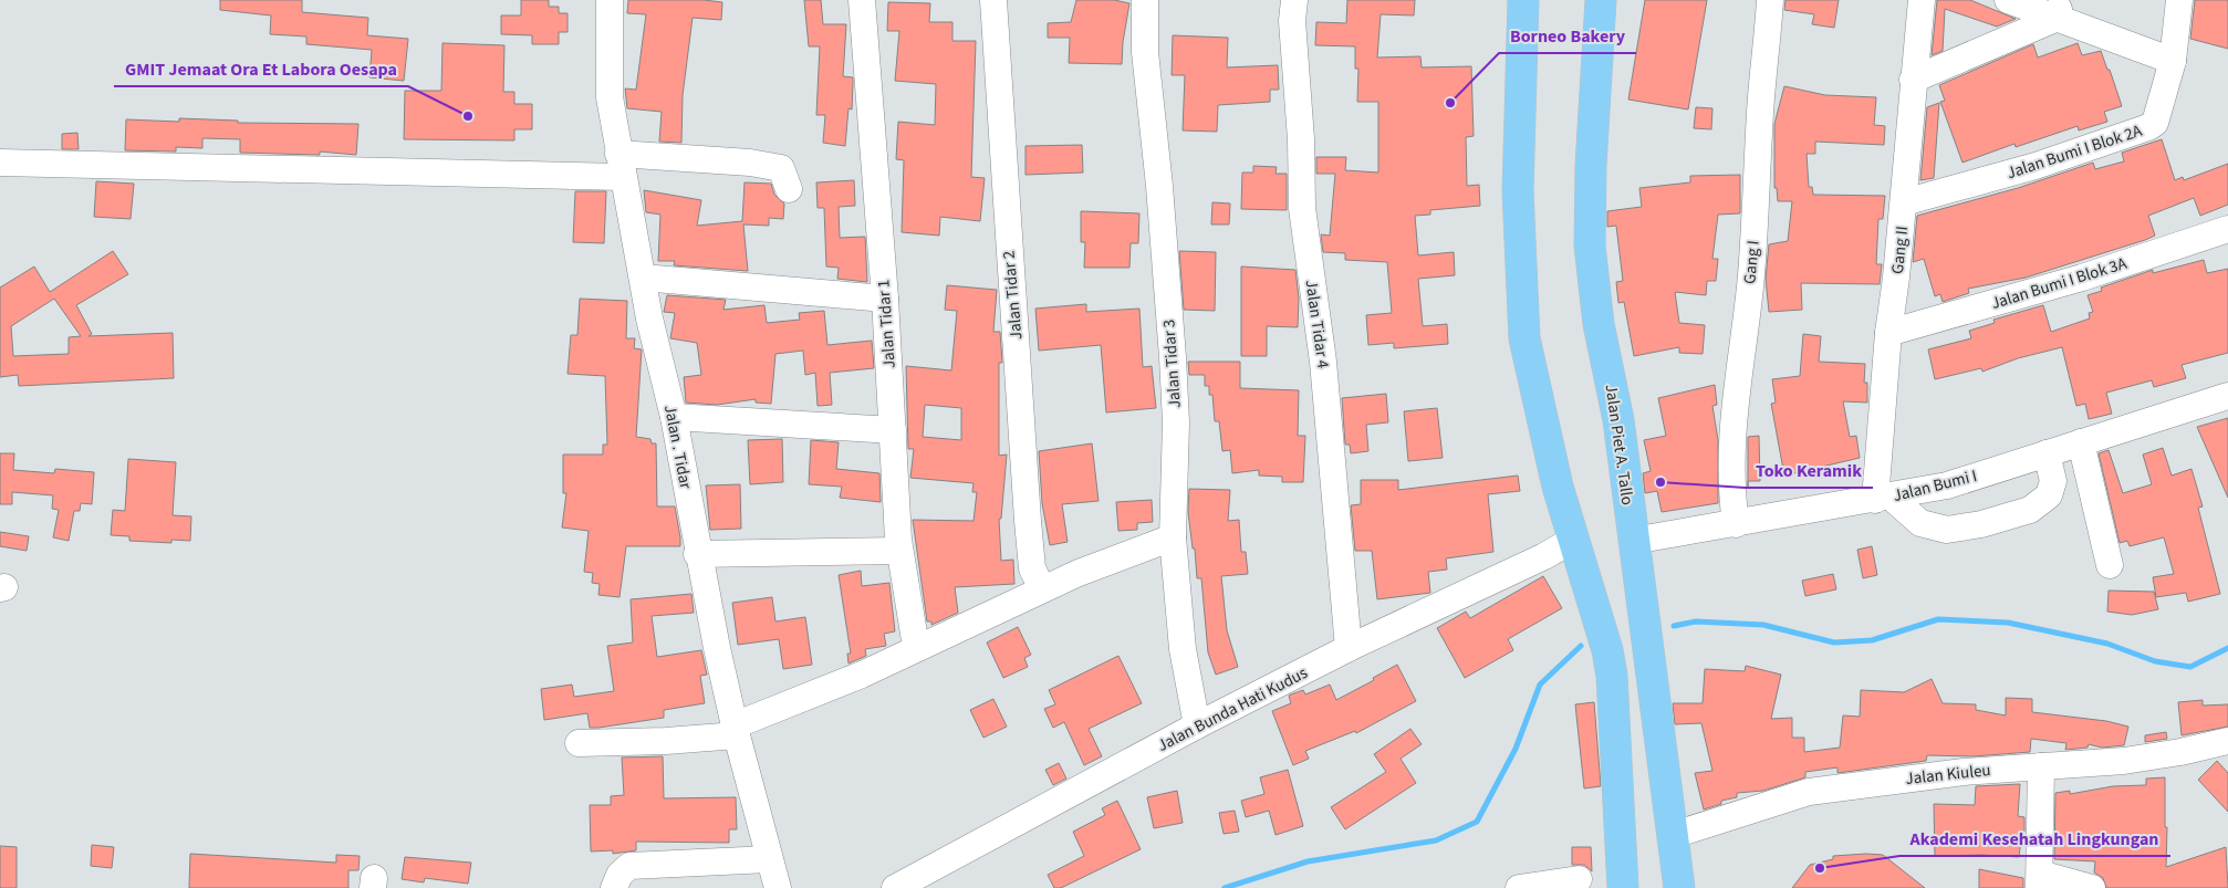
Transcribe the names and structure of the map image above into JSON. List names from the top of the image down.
{
  "streets": {
    "main road": ["Jalan Piet A. Tallo"],
    "street": [
      "Jalan Bumi I Blok 2A",
      "Gang II",
      "Gang I",
      "Jalan Bumi I Blok 3A",
      "Jalan Tidar 2",
      "Jalan Tidar 1",
      "Jalan Tidar 4",
      "Jalan Tidar 3",
      "Jalan . Tidar",
      "Jalan Bumi I",
      "Jalan Bunda Hati Kudus",
      "Jalan Kiuleu"
    ]
  },
  "crossings": [
    ["Jalan Bumi I Blok 2A", "Gang II"],
    ["Gang II", "Jalan Bumi I Blok 3A"],
    ["Gang II", "Jalan Bumi I"],
    ["Gang I", "Jalan Bumi I"],
    ["Jalan Tidar 4", "Jalan Bunda Hati Kudus"],
    ["Jalan Tidar 3", "Jalan Bunda Hati Kudus"],
    ["Jalan Piet A. Tallo", "Jalan Bumi I"],
    ["Jalan Piet A. Tallo", "Jalan Kiuleu"]
  ],
  "places": [
    "Borneo Bakery",
    "GMIT Jemaat Ora Et Labora Oesapa",
    "Toko Keramik",
    "Akademi Kesehatah Lingkungan"
  ]
}
